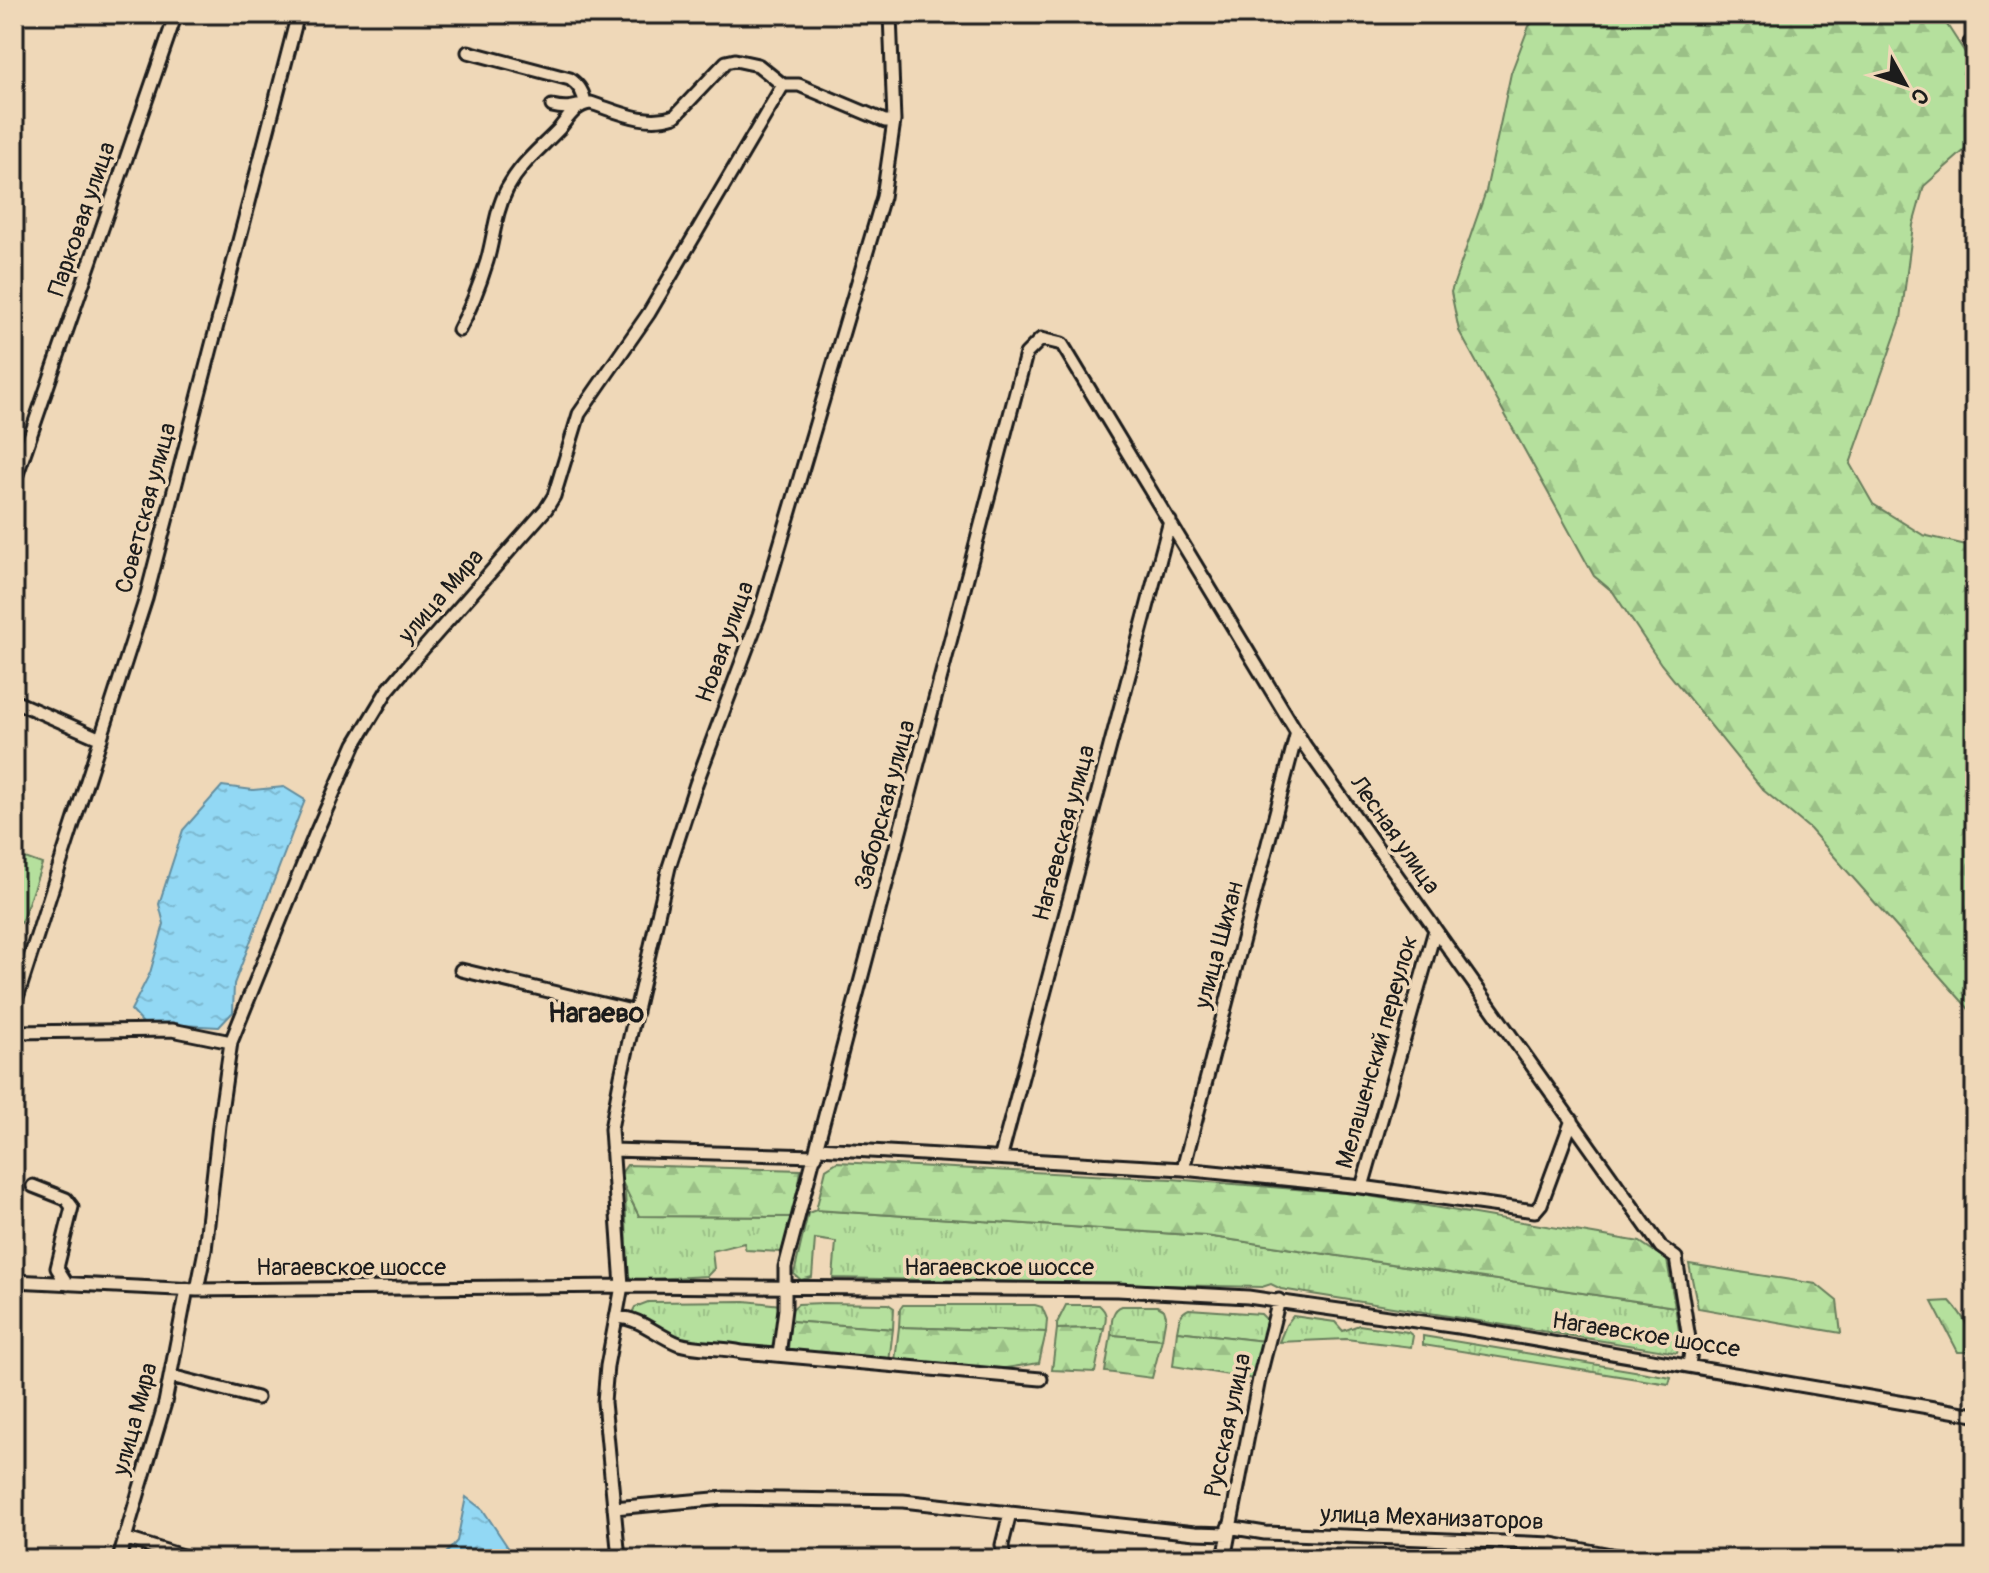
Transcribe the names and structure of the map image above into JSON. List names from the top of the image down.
{
  "streets": {
    "street": [
      "Парковая улица",
      "Советская улица",
      "улица Мира",
      "Новая улица",
      "Заборская улица",
      "Нагаевская улица",
      "Лесная улица",
      "улица Шихан",
      "Мелашенский переулок",
      "Нагаевское шоссе",
      "Русская улица",
      "улица Механизаторов"
    ]
  },
  "crossings": [
    ["улица Мира", "Нагаевское шоссе"],
    ["Новая улица", "Нагаевское шоссе"],
    ["Новая улица", "улица Механизаторов"],
    ["Заборская улица", "Лесная улица"],
    ["Заборская улица", "Нагаевское шоссе"],
    ["Нагаевская улица", "Лесная улица"],
    ["Лесная улица", "улица Шихан"],
    ["Лесная улица", "Мелашенский переулок"],
    ["Лесная улица", "Нагаевское шоссе"],
    ["Нагаевское шоссе", "Русская улица"],
    ["Русская улица", "улица Механизаторов"]
  ],
  "districts": ["Нагаево"],
  "north": "bottom right"
}
